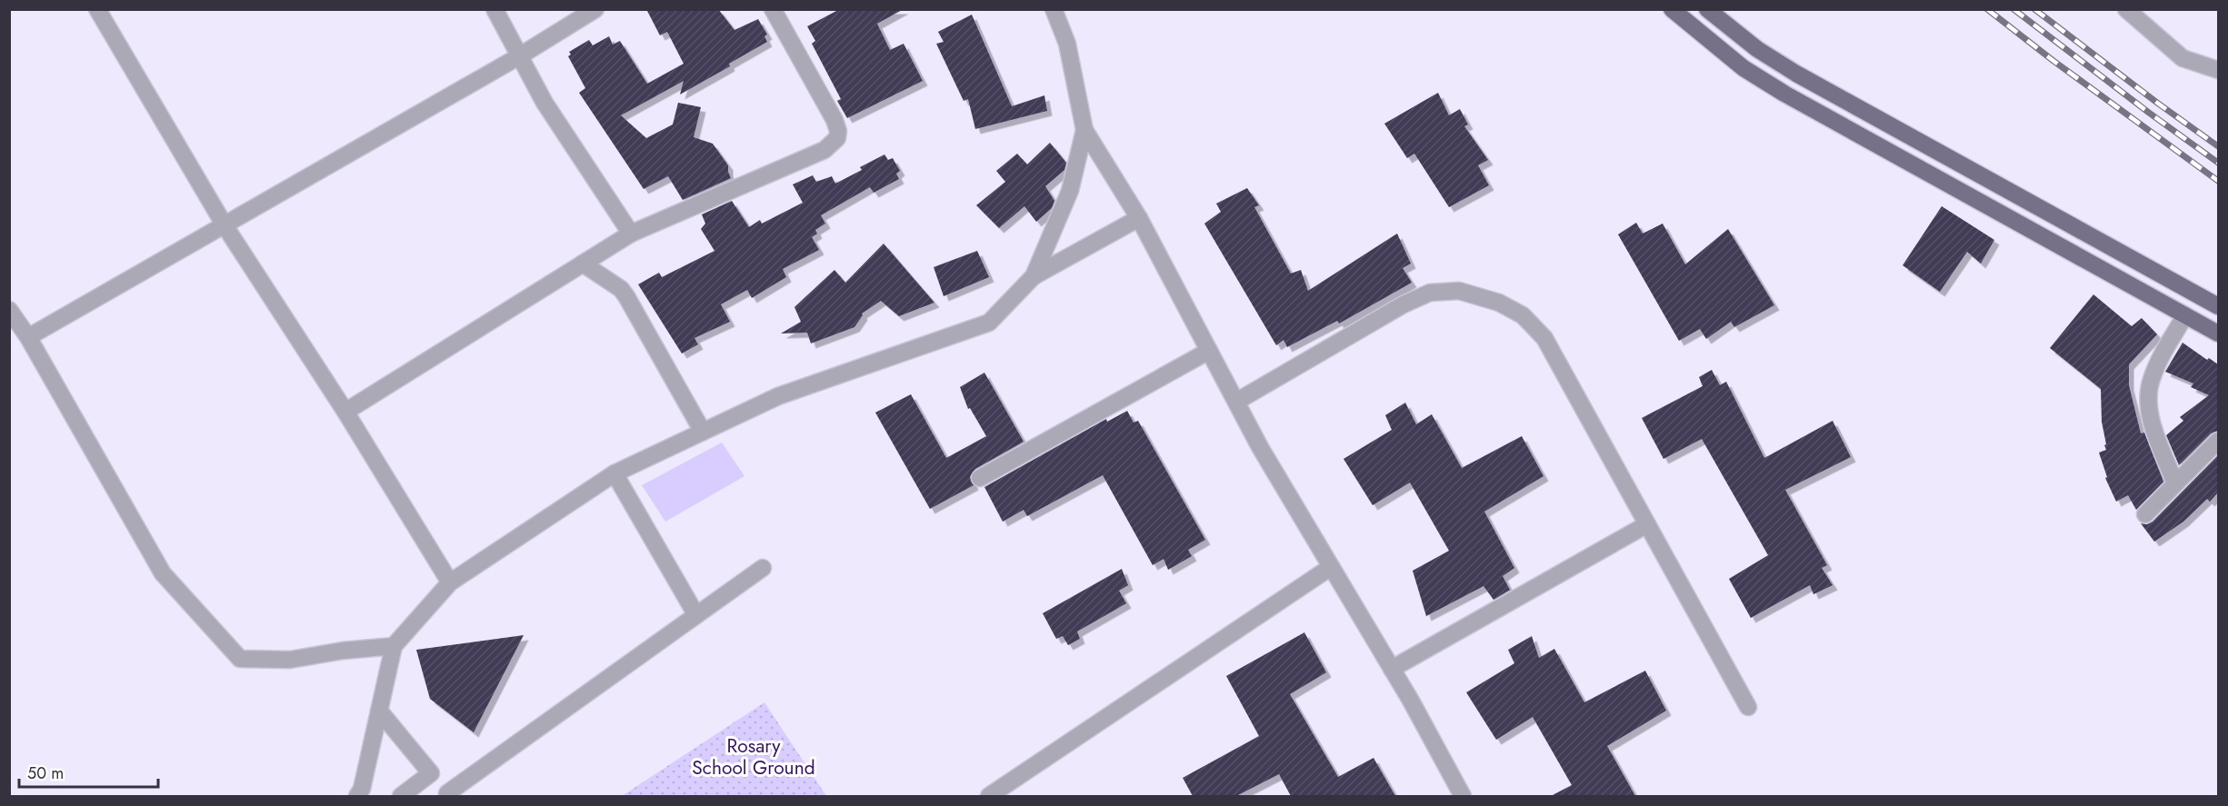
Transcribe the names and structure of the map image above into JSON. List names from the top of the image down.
{
  "parks": ["Rosary School Ground"],
  "scale_bar": "50 m"
}
